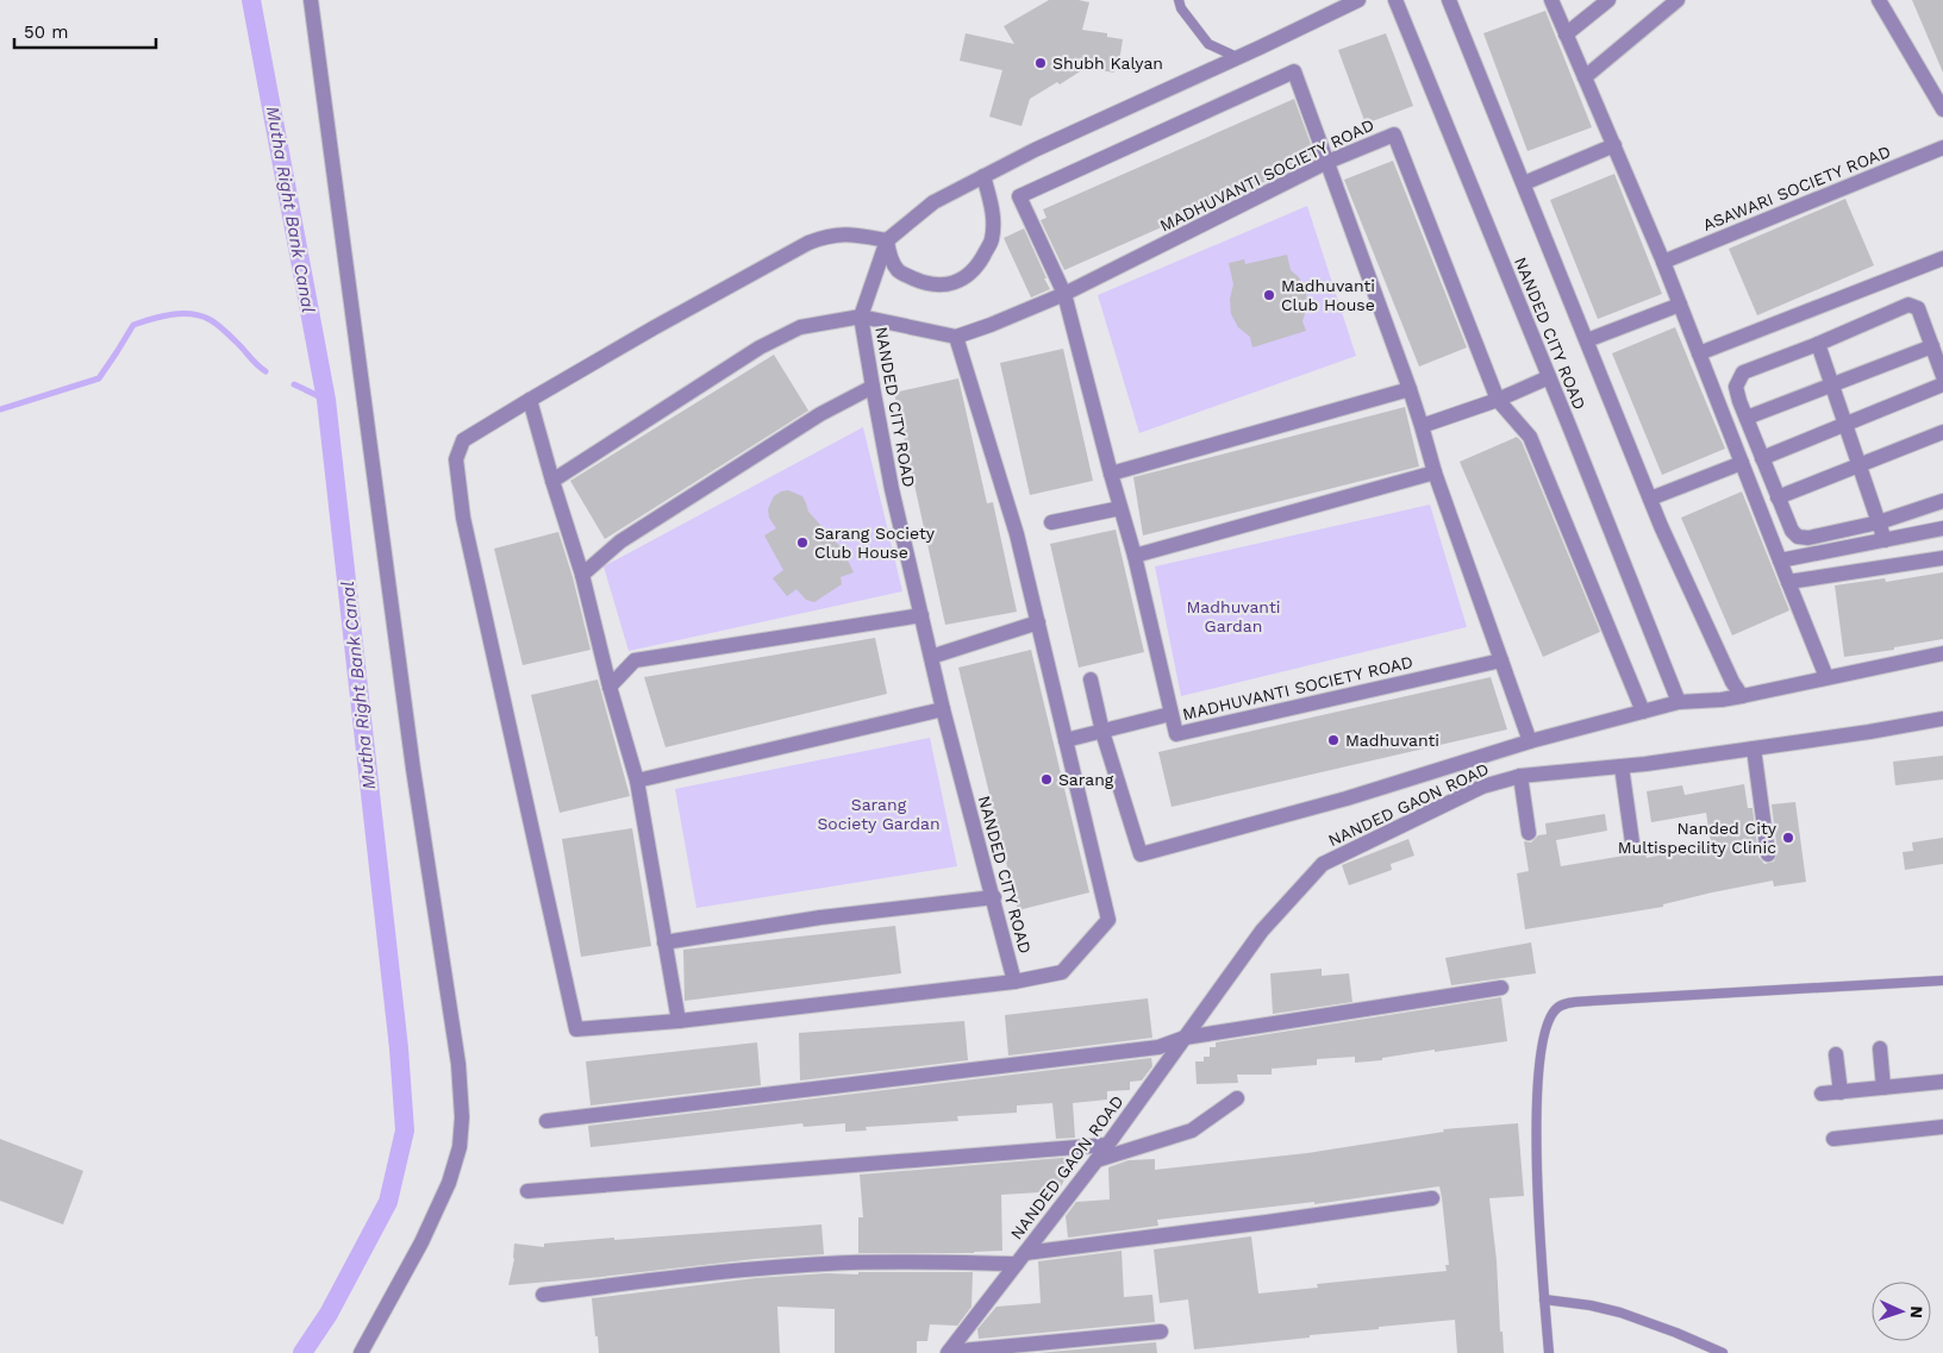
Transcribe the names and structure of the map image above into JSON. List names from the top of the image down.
{
  "streets": {
    "street": [
      "MADHUVANTI SOCIETY ROAD",
      "ASAWARI SOCIETY ROAD",
      "NANDED CITY ROAD",
      "NANDED GAON ROAD"
    ]
  },
  "water": ["Mutha Right Bank Canal"],
  "parks": ["Madhuvanti Gardan", "Sarang Society Gardan"],
  "places": [
    "Shubh Kalyan",
    "Madhuvanti Club House",
    "Sarang Society Club House",
    "Madhuvanti",
    "Sarang",
    "Nanded City Multispecility Clinic"
  ],
  "scale_bar": "50 m",
  "north": "right"
}
